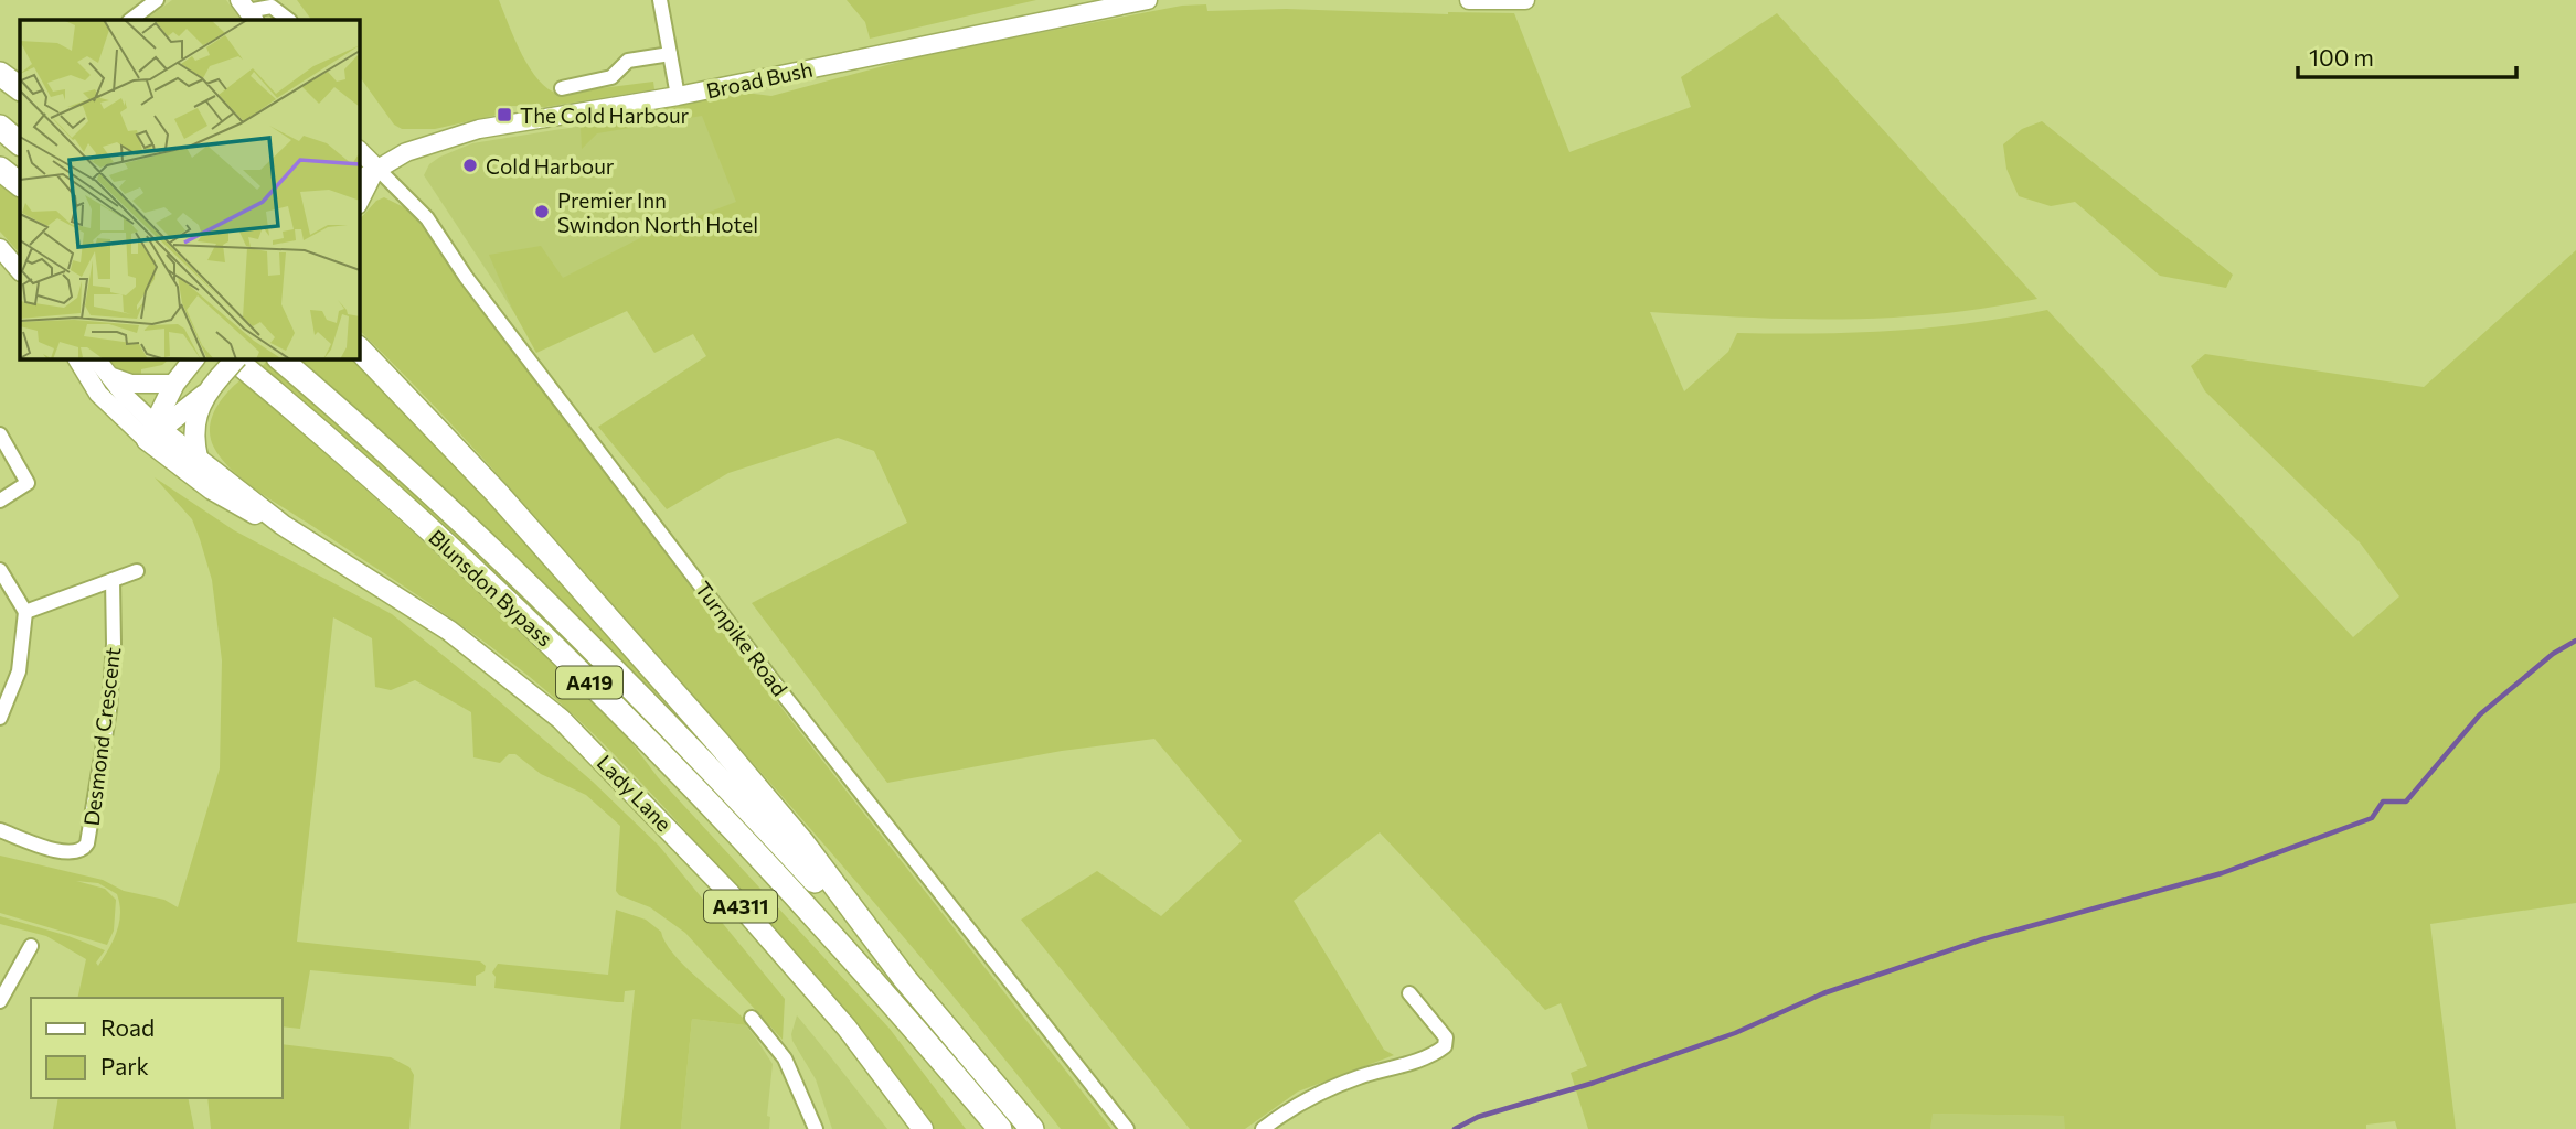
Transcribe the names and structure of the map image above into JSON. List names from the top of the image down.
{
  "streets": {
    "highway": ["Blunsdon Bypass", "A419"],
    "main road": [
      "Broad Bush",
      "Turnpike Road",
      "Lady Lane",
      "A4311"
    ],
    "street": ["Desmond Crescent"]
  },
  "crossings": [
    ["Broad Bush", "Turnpike Road"],
    ["Blunsdon Bypass", "A419"]
  ],
  "places": {
    "transit": ["The Cold Harbour"],
    "other": ["Cold Harbour", "Premier Inn Swindon North Hotel"]
  },
  "legend": ["Road", "Park"],
  "scale_bar": "100 m"
}
